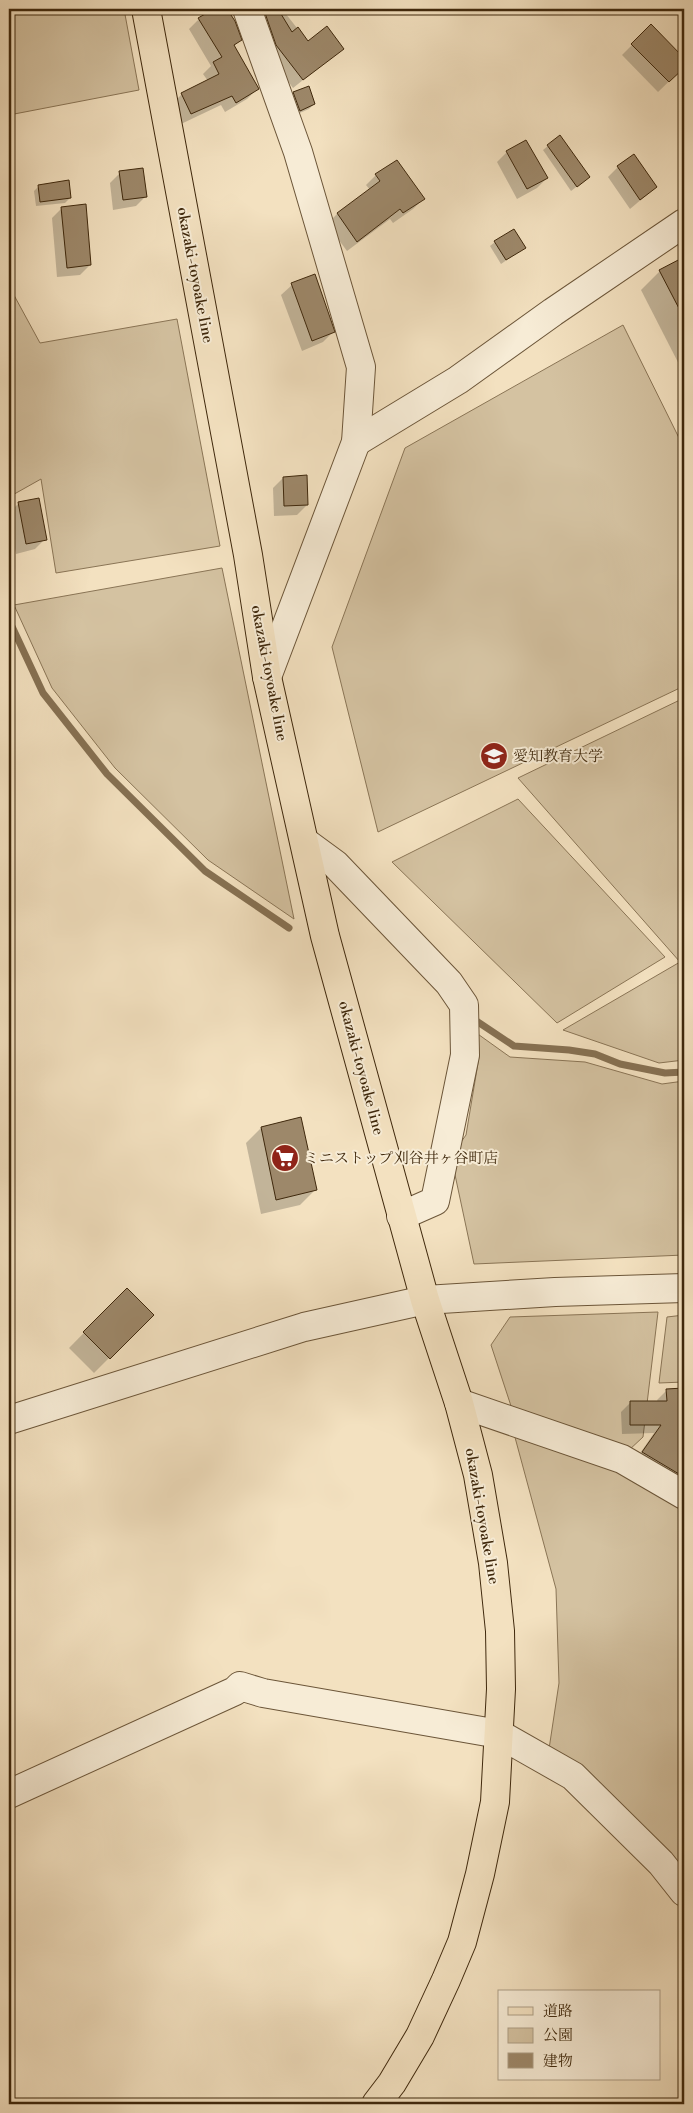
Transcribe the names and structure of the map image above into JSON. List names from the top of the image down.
{
  "streets": {
    "main road": ["okazaki-toyoake line"]
  },
  "places": {
    "school or university": ["愛知教育大学"],
    "supermarket": ["ミニストップ刈谷井ヶ谷町店"]
  },
  "legend": ["道路", "公園", "建物"]
}
